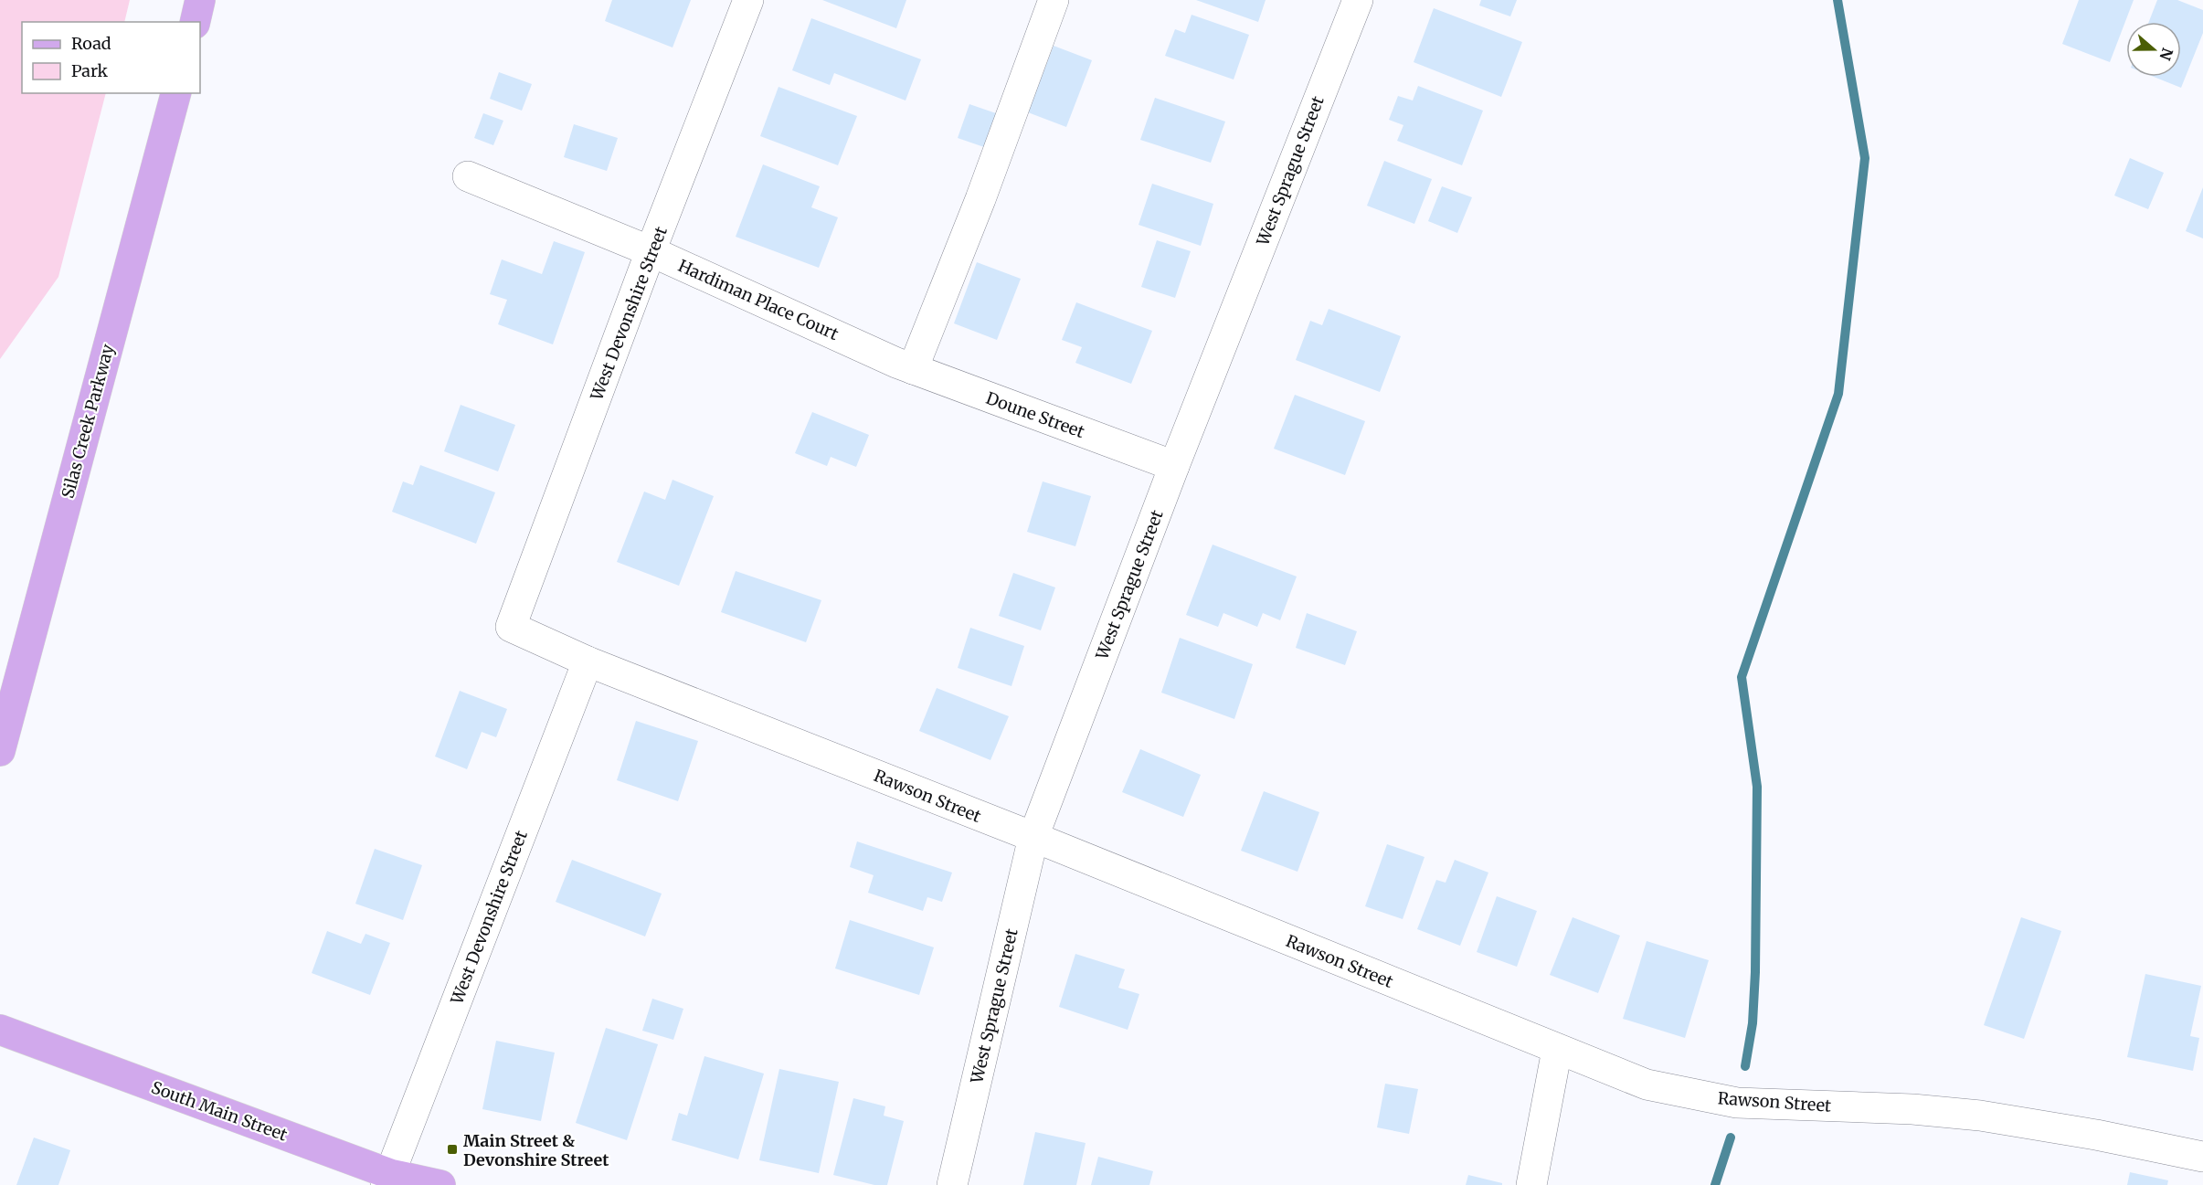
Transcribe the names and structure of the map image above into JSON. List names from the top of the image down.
{
  "streets": {
    "main road": ["Silas Creek Parkway", "South Main Street"],
    "street": [
      "West Sprague Street",
      "Hardiman Place Court",
      "West Devonshire Street",
      "Doune Street",
      "Rawson Street"
    ]
  },
  "crossings": [
    ["West Sprague Street", "Doune Street"],
    ["West Sprague Street", "Rawson Street"],
    ["Hardiman Place Court", "West Devonshire Street"],
    ["Hardiman Place Court", "Doune Street"],
    ["West Devonshire Street", "Rawson Street"],
    ["West Devonshire Street", "South Main Street"]
  ],
  "places": {
    "transit": ["Main Street & Devonshire Street"]
  },
  "legend": ["Road", "Park"],
  "north": "right"
}
